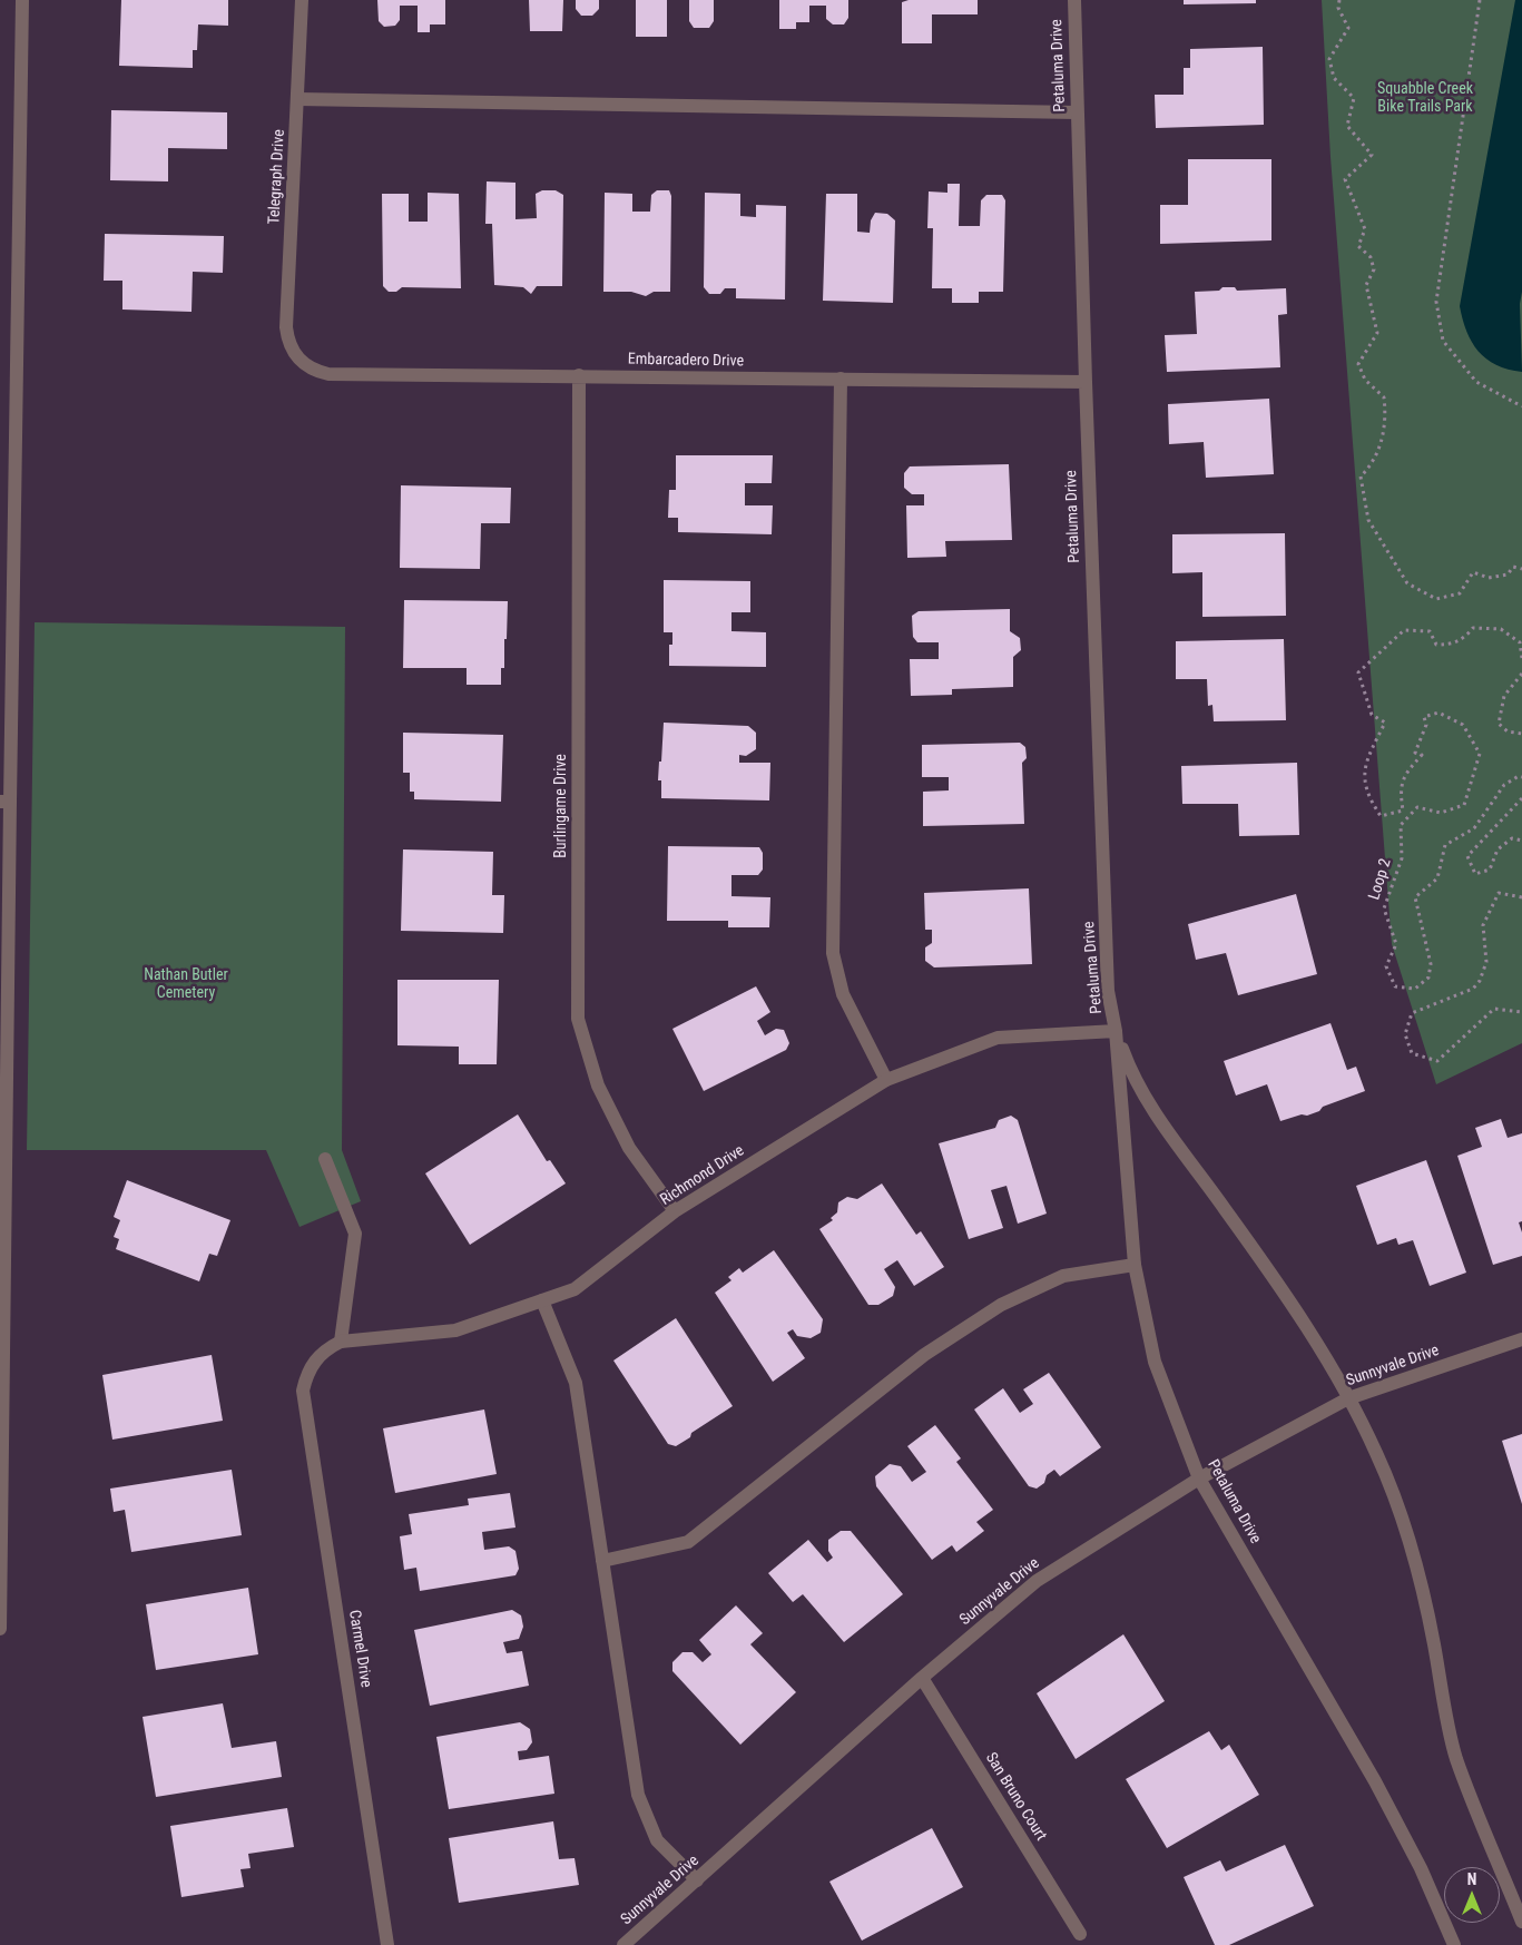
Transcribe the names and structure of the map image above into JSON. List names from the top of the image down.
{
  "streets": {
    "street": [
      "Petaluma Drive",
      "Telegraph Drive",
      "Embarcadero Drive",
      "Burlingame Drive",
      "Richmond Drive",
      "Sunnyvale Drive",
      "Carmel Drive",
      "San Bruno Court"
    ],
    "path": ["Loop 2"]
  },
  "crossings": [
    ["Petaluma Drive", "Embarcadero Drive"],
    ["Petaluma Drive", "Richmond Drive"],
    ["Petaluma Drive", "Sunnyvale Drive"],
    ["Telegraph Drive", "Embarcadero Drive"],
    ["Embarcadero Drive", "Burlingame Drive"],
    ["Burlingame Drive", "Richmond Drive"],
    ["Richmond Drive", "Carmel Drive"],
    ["Sunnyvale Drive", "San Bruno Court"]
  ],
  "parks": ["Squabble Creek Bike Trails Park", "Nathan Butler Cemetery"],
  "north": "top"
}
